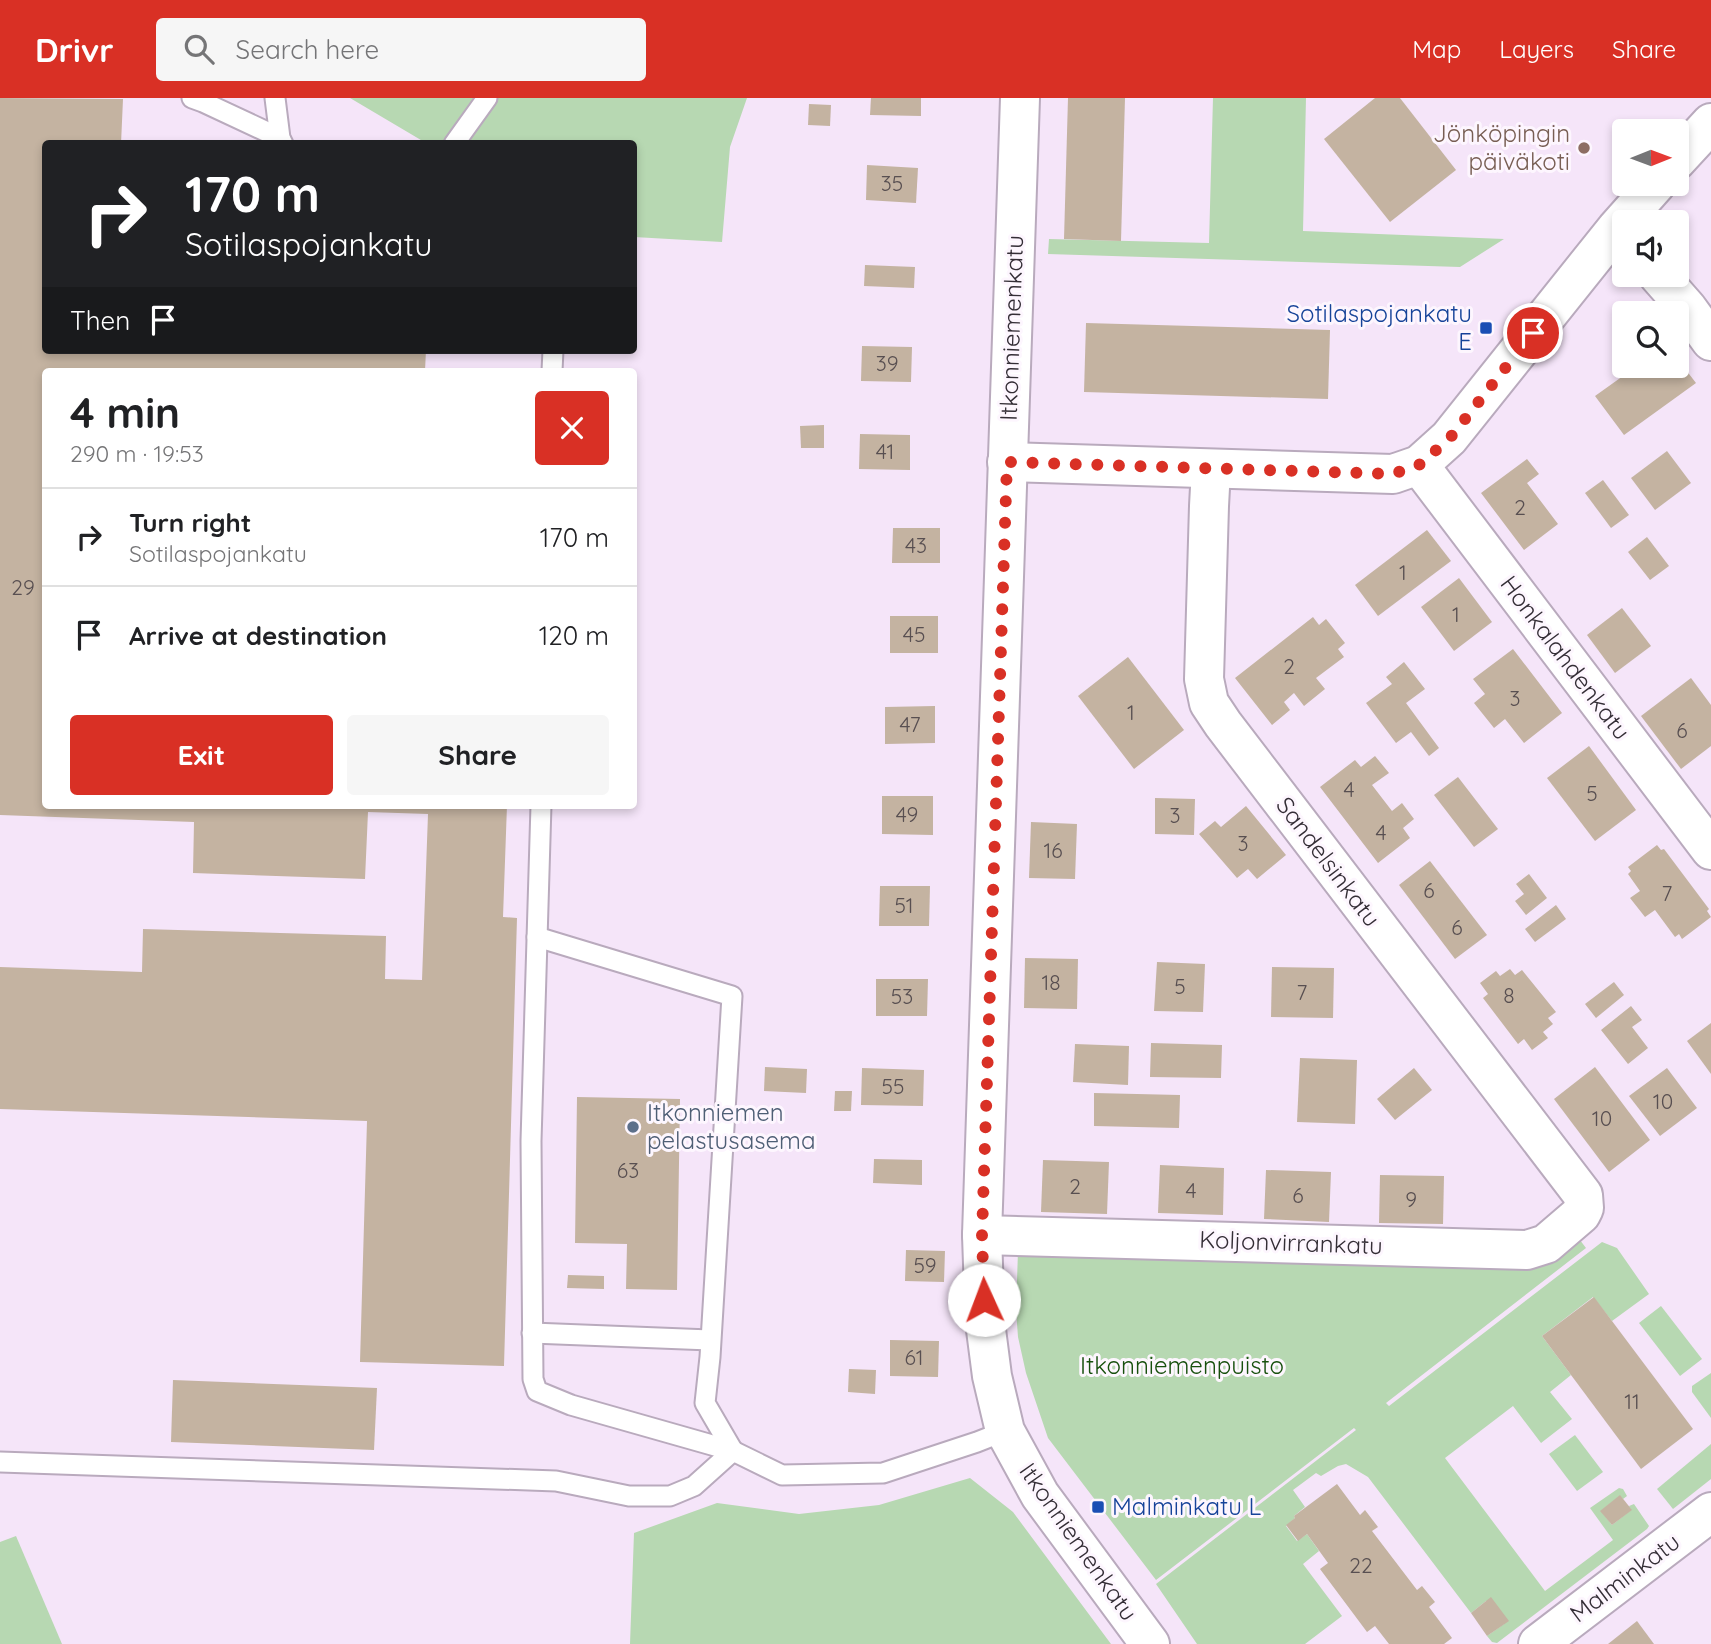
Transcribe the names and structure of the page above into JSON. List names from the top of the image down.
{
  "streets": {
    "street": [
      "Itkonniemenkatu",
      "Honkalahdenkatu",
      "Sandelsinkatu",
      "Koljonvirrankatu",
      "Malminkatu"
    ]
  },
  "crossings": [
    ["Itkonniemenkatu", "Koljonvirrankatu"],
    ["Sandelsinkatu", "Koljonvirrankatu"]
  ],
  "parks": ["Itkonniemenpuisto"],
  "places": {
    "other": ["Jönköpingin päiväkoti", "Itkonniemen pelastusasema"],
    "transit": ["Sotilaspojankatu E", "Malminkatu L"]
  },
  "house_numbers": [
    "35",
    "39",
    "41",
    "2",
    "43",
    "1",
    "29",
    "1",
    "45",
    "2",
    "3",
    "1",
    "47",
    "6",
    "4",
    "5",
    "49",
    "3",
    "4",
    "3",
    "16",
    "6",
    "7",
    "51",
    "6",
    "18",
    "5",
    "7",
    "8",
    "53",
    "55",
    "10",
    "10",
    "63",
    "2",
    "4",
    "6",
    "9",
    "59",
    "61",
    "11",
    "22"
  ],
  "north": "right",
  "page": {
    "header": "Drivr",
    "search": "Search here",
    "nav": ["Map", "Layers", "Share"],
    "turn": ["170 m", "Sotilaspojankatu"],
    "then": "Then",
    "heading": ["4 min", "290 m · 19:53"],
    "list": [
      {
        "name": "Turn right",
        "note": "Sotilaspojankatu",
        "value": "170 m"
      },
      {
        "name": "Arrive at destination",
        "value": "120 m"
      }
    ],
    "buttons": ["Exit", "Share"]
  }
}
